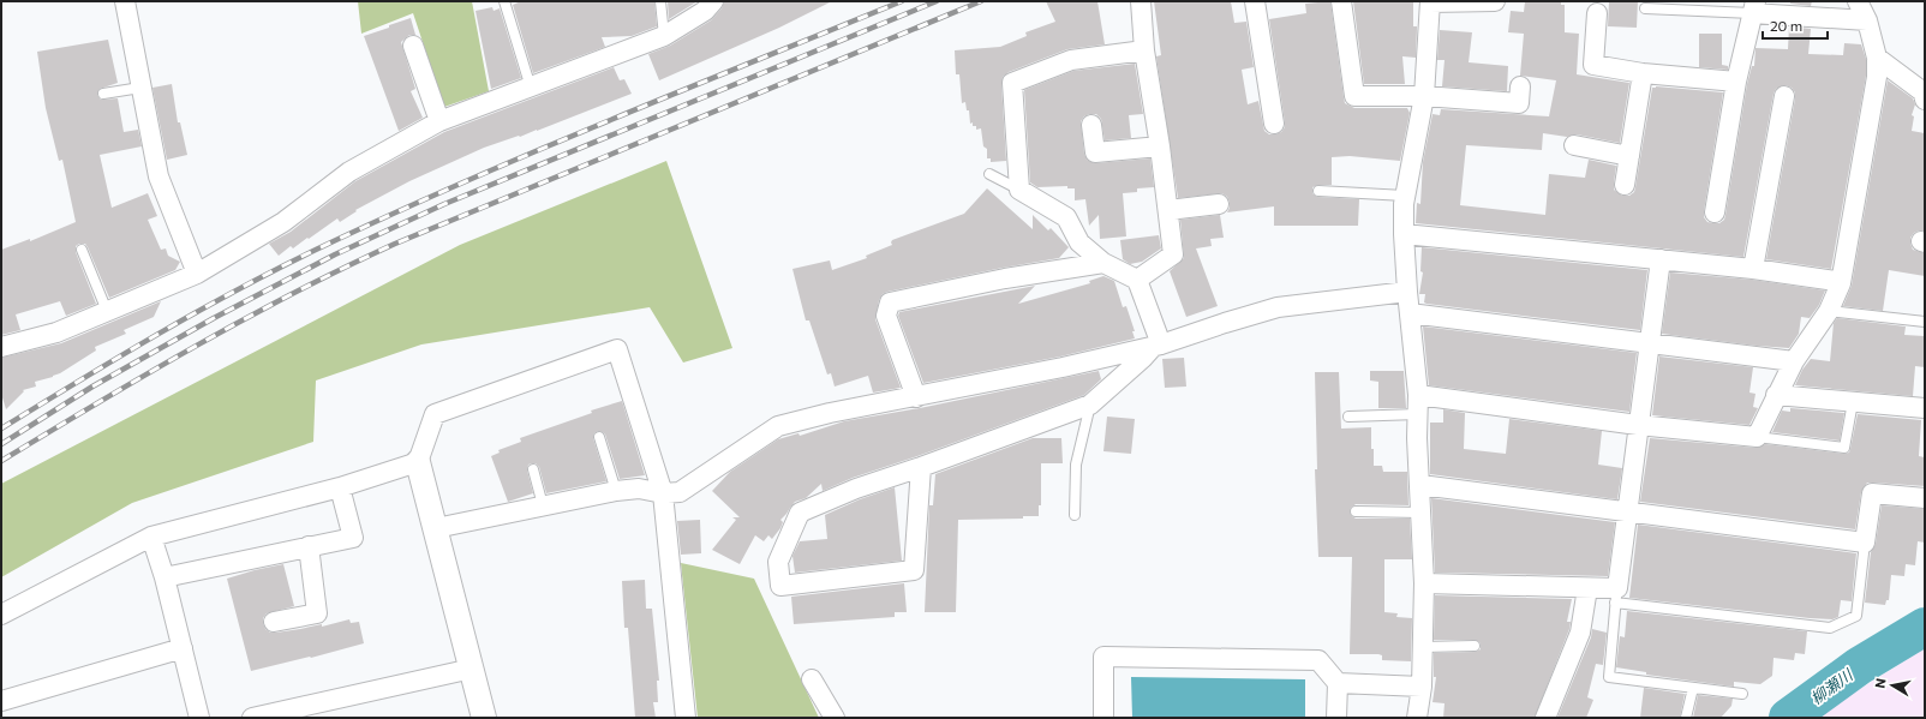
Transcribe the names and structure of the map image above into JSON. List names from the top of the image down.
{
  "water": ["柳瀬川"],
  "scale_bar": "20 m",
  "north": "left"
}
